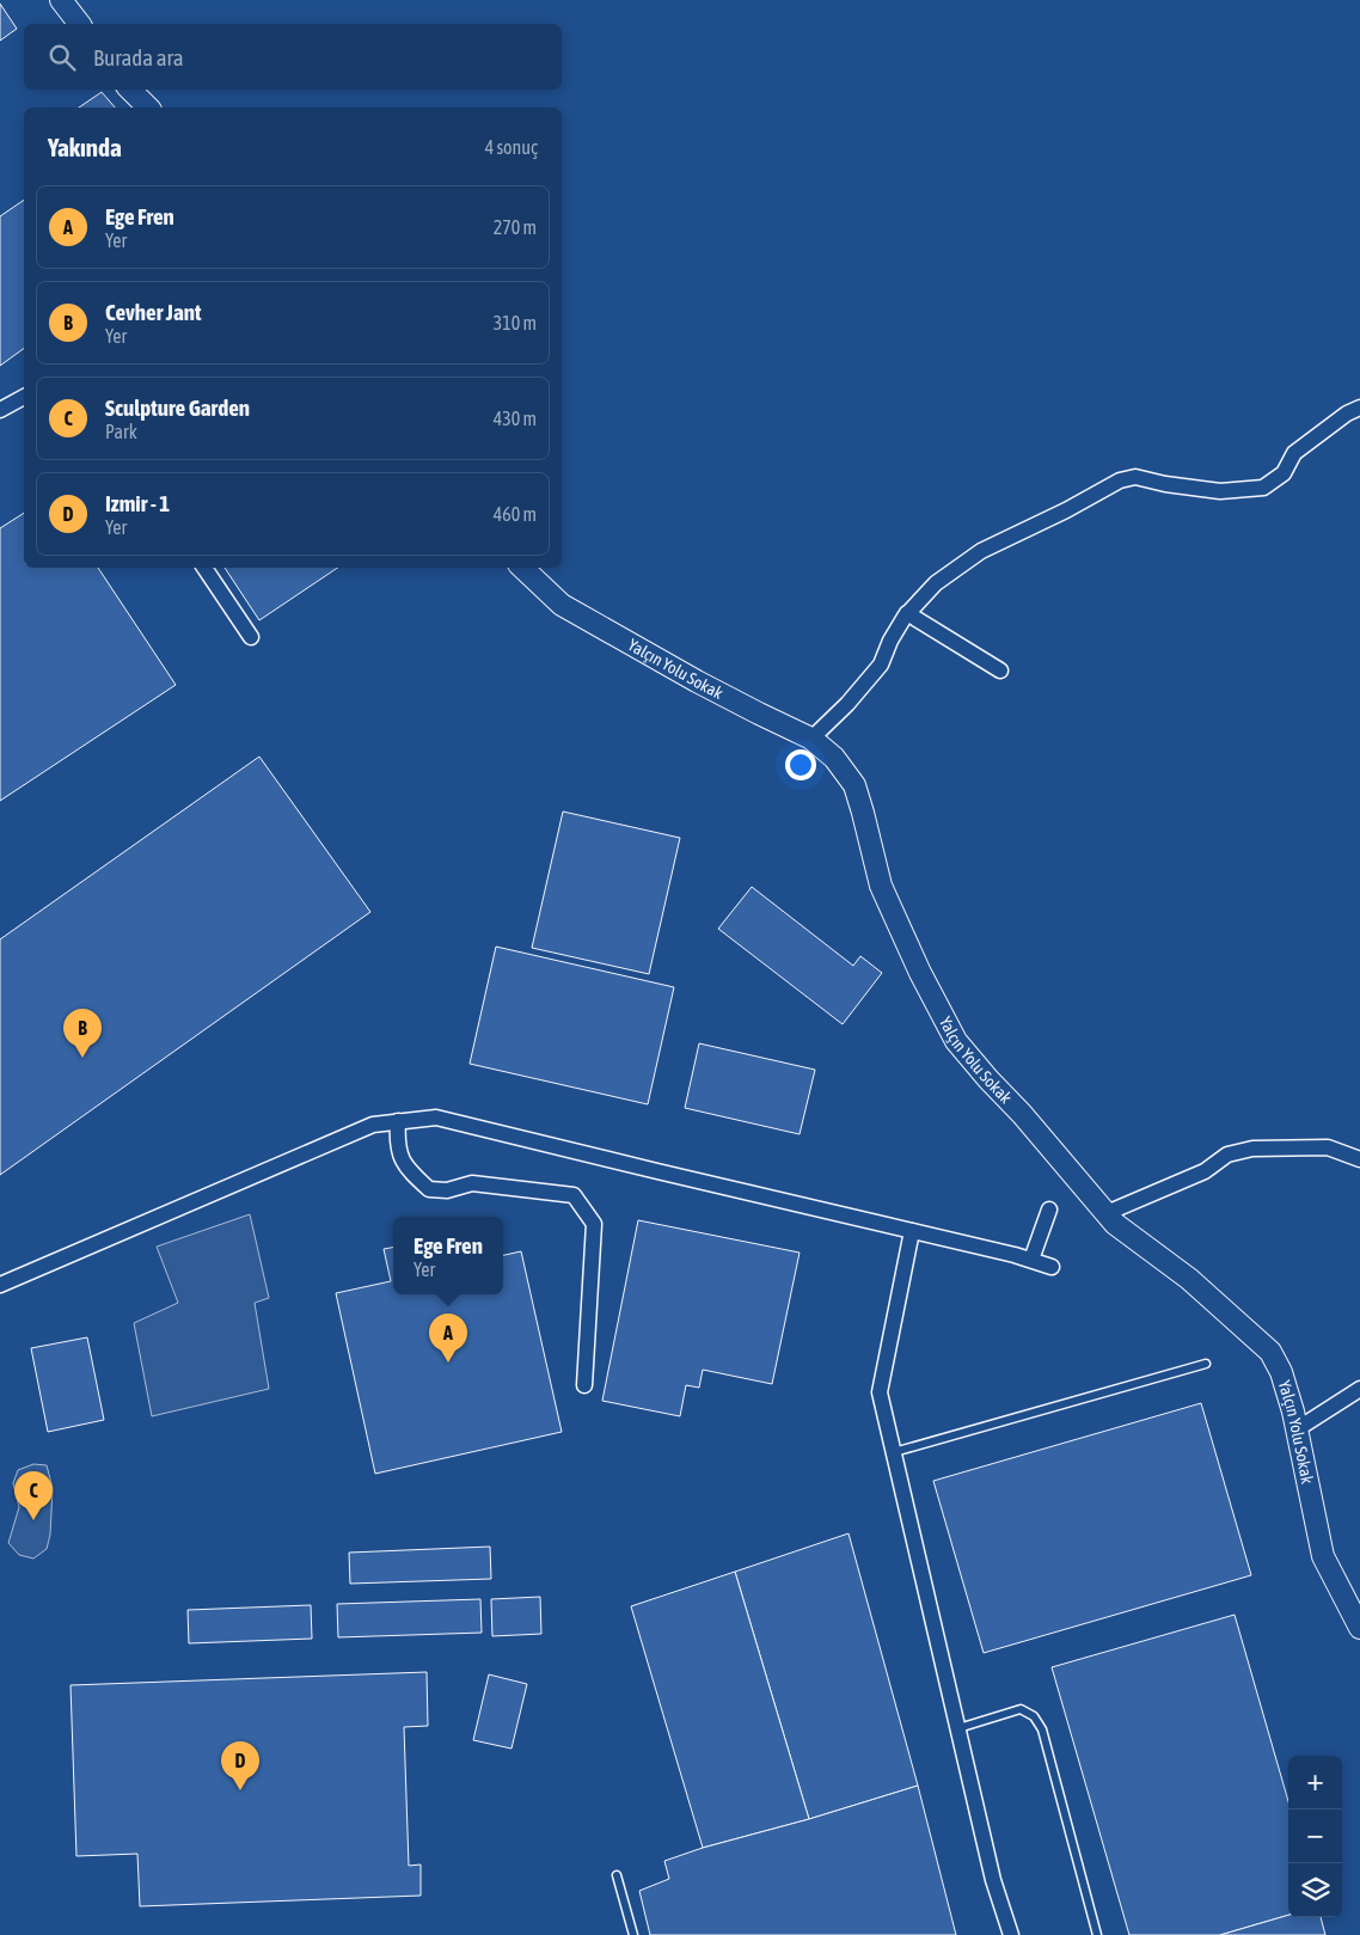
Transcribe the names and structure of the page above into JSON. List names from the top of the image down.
{
  "streets": {
    "street": ["Yalçın Yolu Sokak"]
  },
  "page": {
    "search": "Burada ara",
    "heading": ["Yakında", "4 sonuç"],
    "list": [
      {
        "mark": "A",
        "name": "Ege Fren",
        "note": "Yer",
        "value": "270 m"
      },
      {
        "mark": "B",
        "name": "Cevher Jant",
        "note": "Yer",
        "value": "310 m"
      },
      {
        "mark": "C",
        "name": "Sculpture Garden",
        "note": "Park",
        "value": "430 m"
      },
      {
        "mark": "D",
        "name": "Izmir - 1",
        "note": "Yer",
        "value": "460 m"
      }
    ],
    "pins": [
      "B",
      "A",
      "C",
      "D"
    ],
    "popup": ["Ege Fren", "Yer"],
    "map_buttons": ["+", "−"]
  }
}
